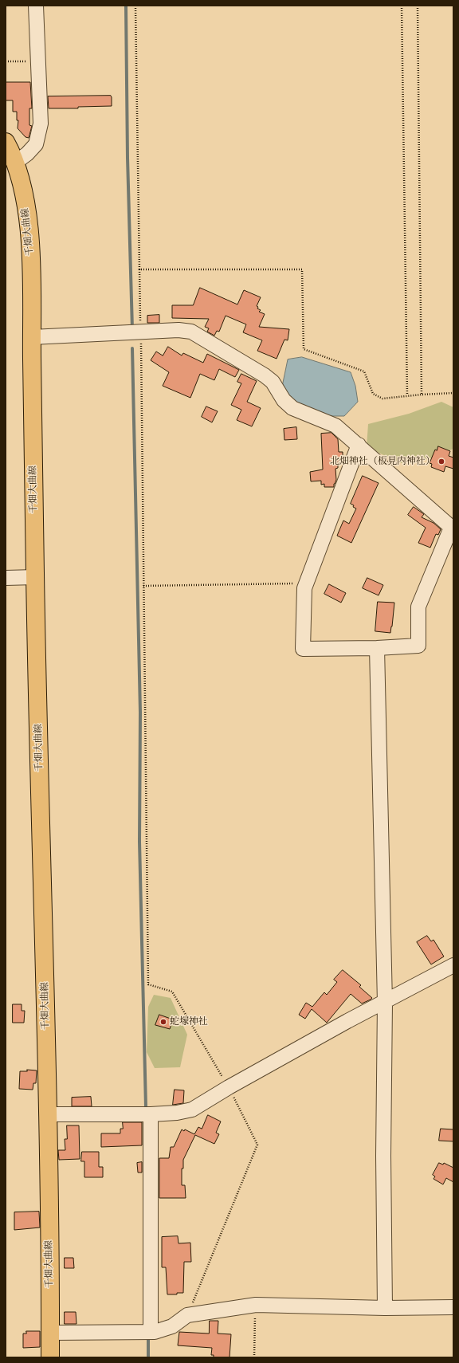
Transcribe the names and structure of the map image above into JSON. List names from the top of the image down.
{
  "streets": {
    "main road": ["千畑大曲線"]
  },
  "places": ["北畑神社（板見内神社）", "蛇塚神社"]
}
